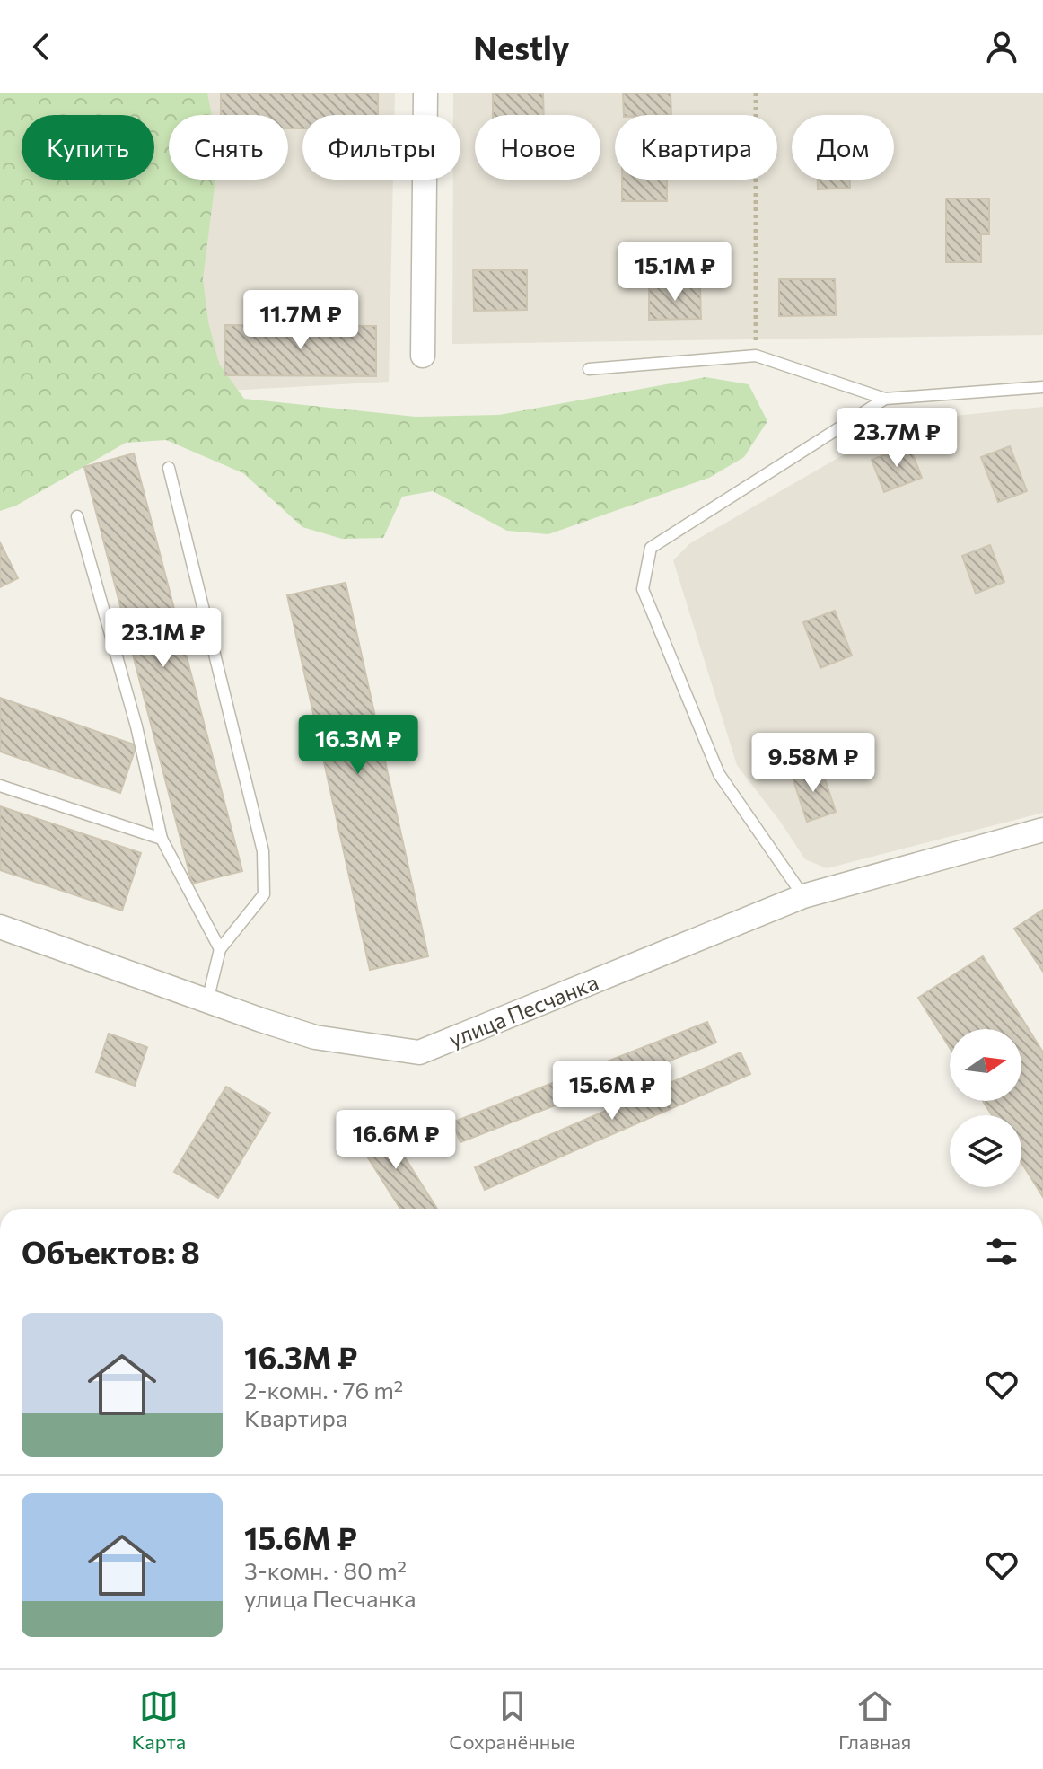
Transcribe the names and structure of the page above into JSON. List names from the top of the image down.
{
  "streets": {
    "street": ["улица Песчанка"]
  },
  "north": "right",
  "page": {
    "header": "Nestly",
    "chip": [
      "Купить",
      "Снять",
      "Фильтры",
      "Новое",
      "Квартира",
      "Дом"
    ],
    "price": [
      "15.1M ₽",
      "11.7M ₽",
      "23.7M ₽",
      "23.1M ₽",
      "16.3M ₽",
      "9.58M ₽",
      "15.6M ₽",
      "16.6M ₽"
    ],
    "heading": "Объектов: 8",
    "list": [
      {
        "name": "16.3M ₽",
        "note": "2-комн. · 76 m² · Квартира"
      },
      {
        "name": "15.6M ₽",
        "note": "3-комн. · 80 m² · улица Песчанка"
      }
    ],
    "tabs": ["Карта", "Сохранённые", "Главная"]
  }
}
